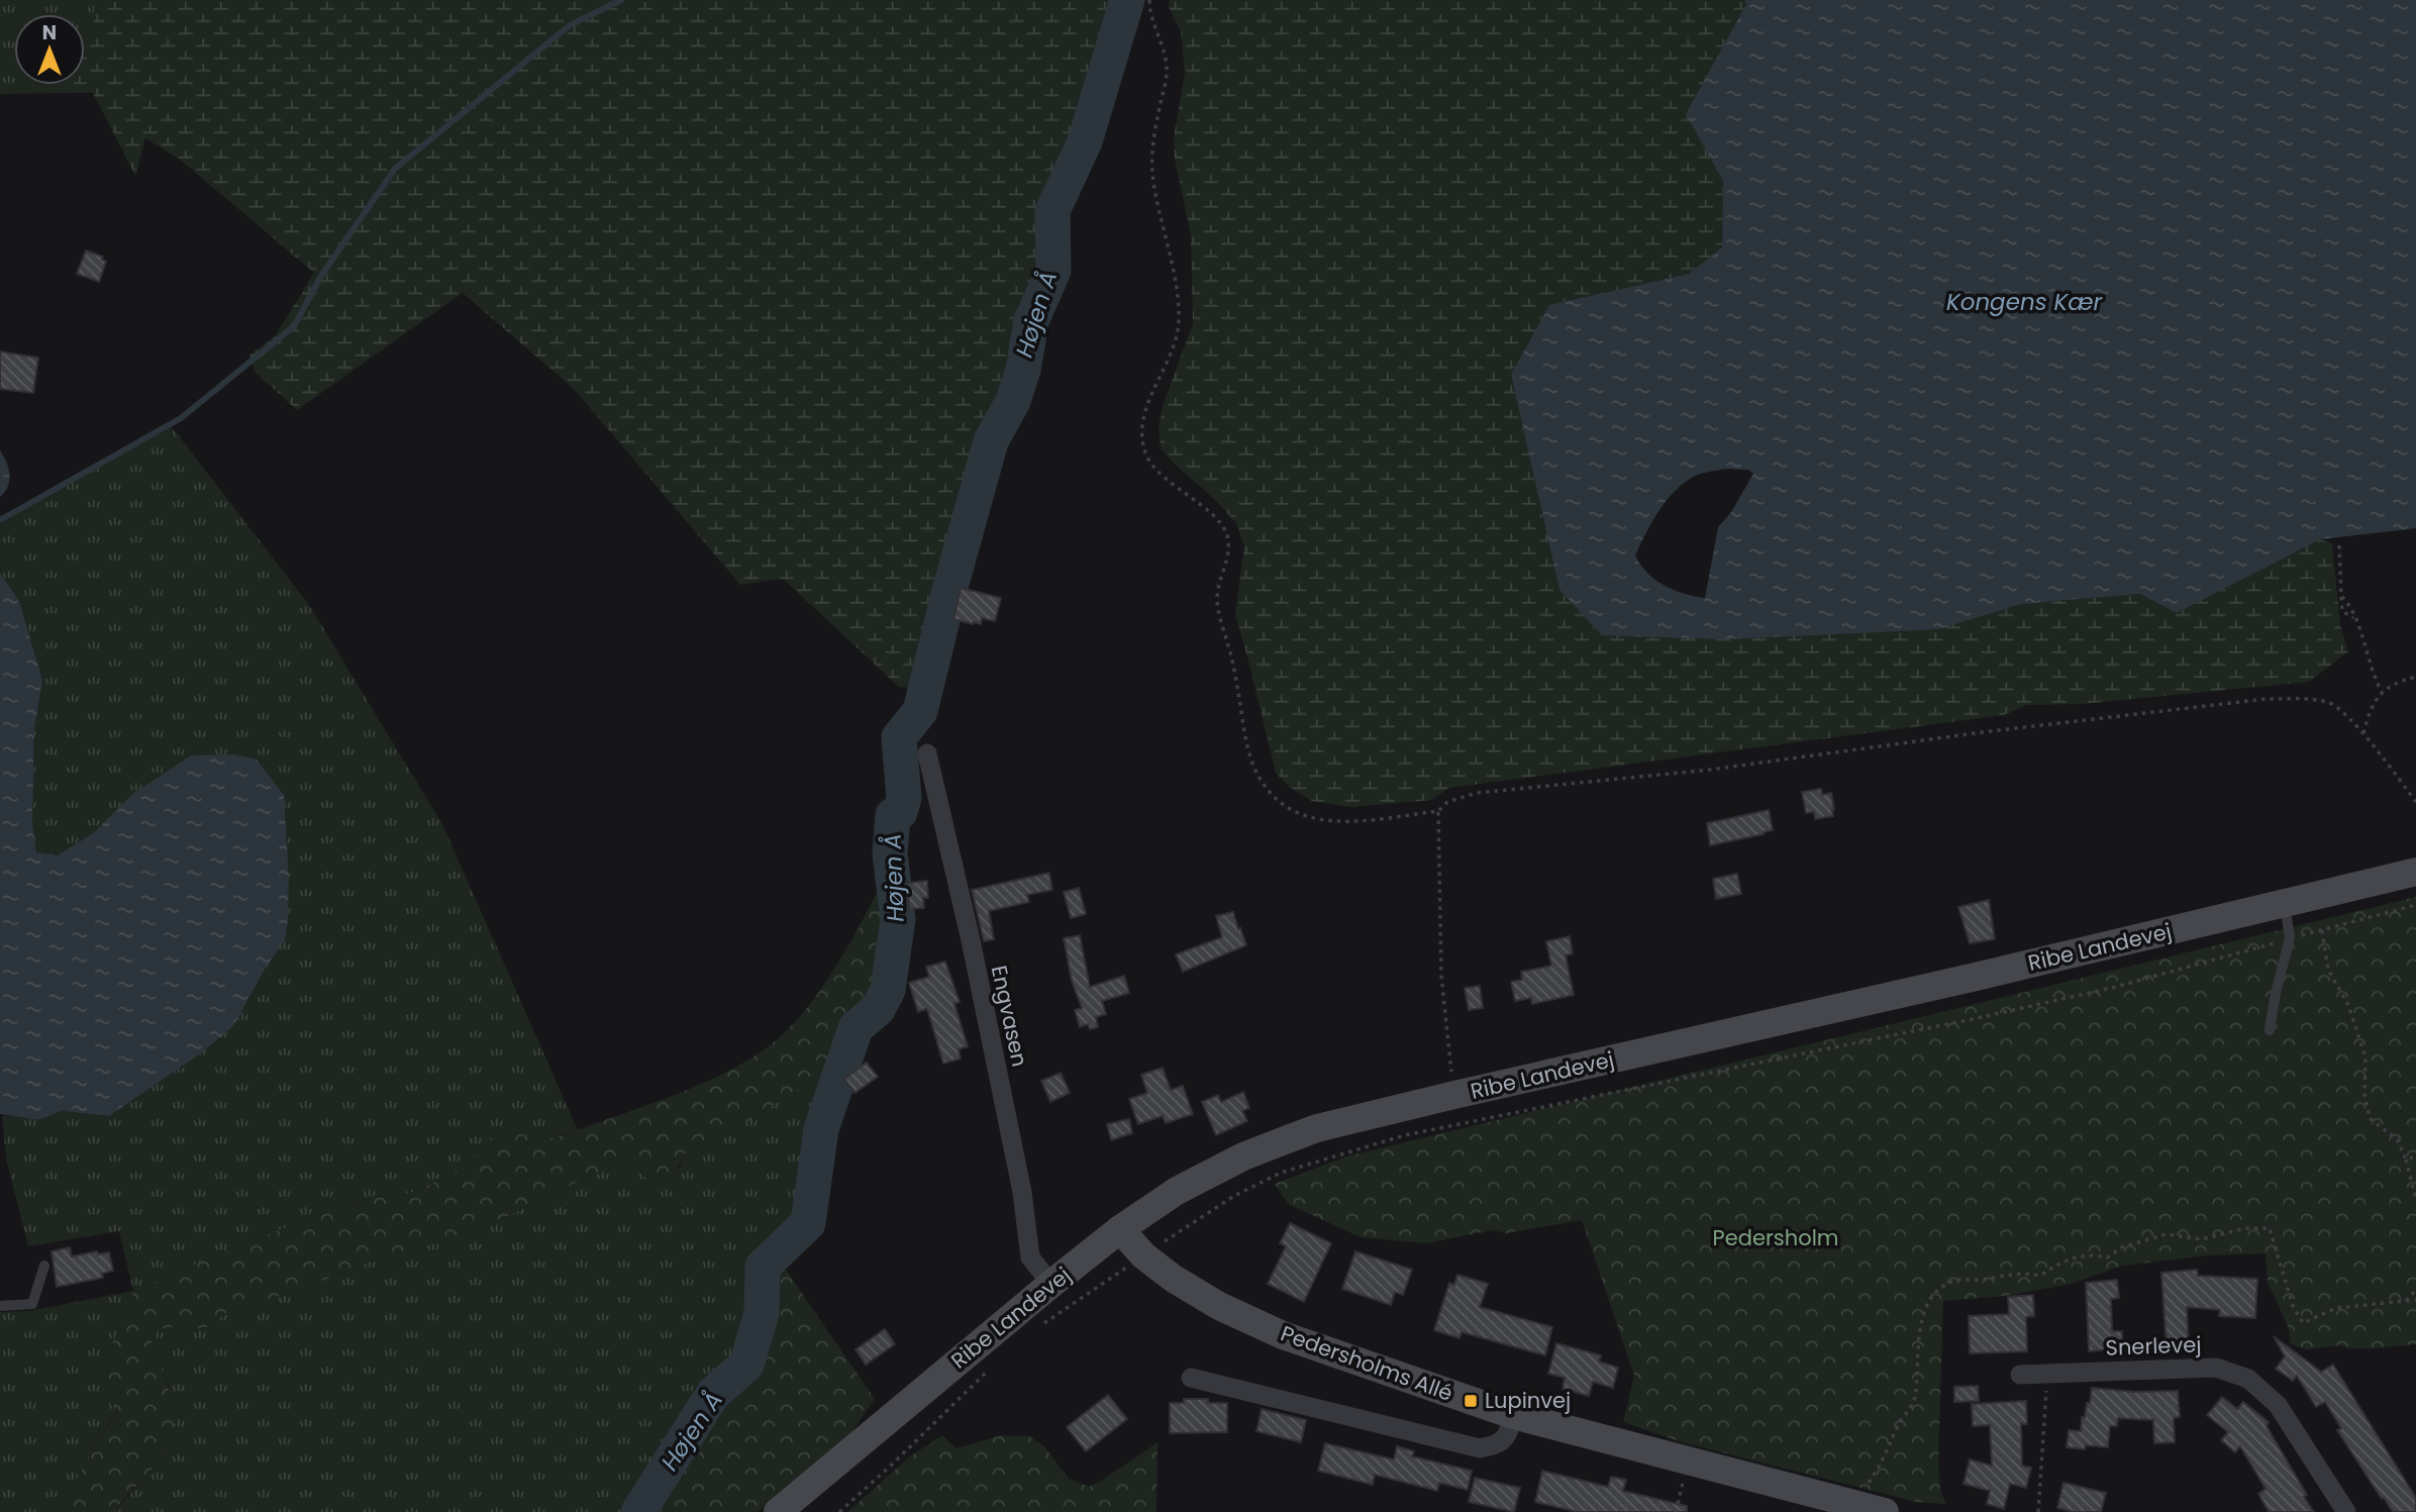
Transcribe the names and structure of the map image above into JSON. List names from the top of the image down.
{
  "streets": {
    "main road": ["Ribe Landevej", "Pedersholms Allé"],
    "street": ["Engvasen", "Snerlevej"]
  },
  "crossings": [
    ["Ribe Landevej", "Engvasen"],
    ["Ribe Landevej", "Pedersholms Allé"]
  ],
  "water": ["Kongens Kær", "Højen Å"],
  "parks": ["Pedersholm"],
  "places": {
    "transit": ["Lupinvej"]
  },
  "north": "top"
}
